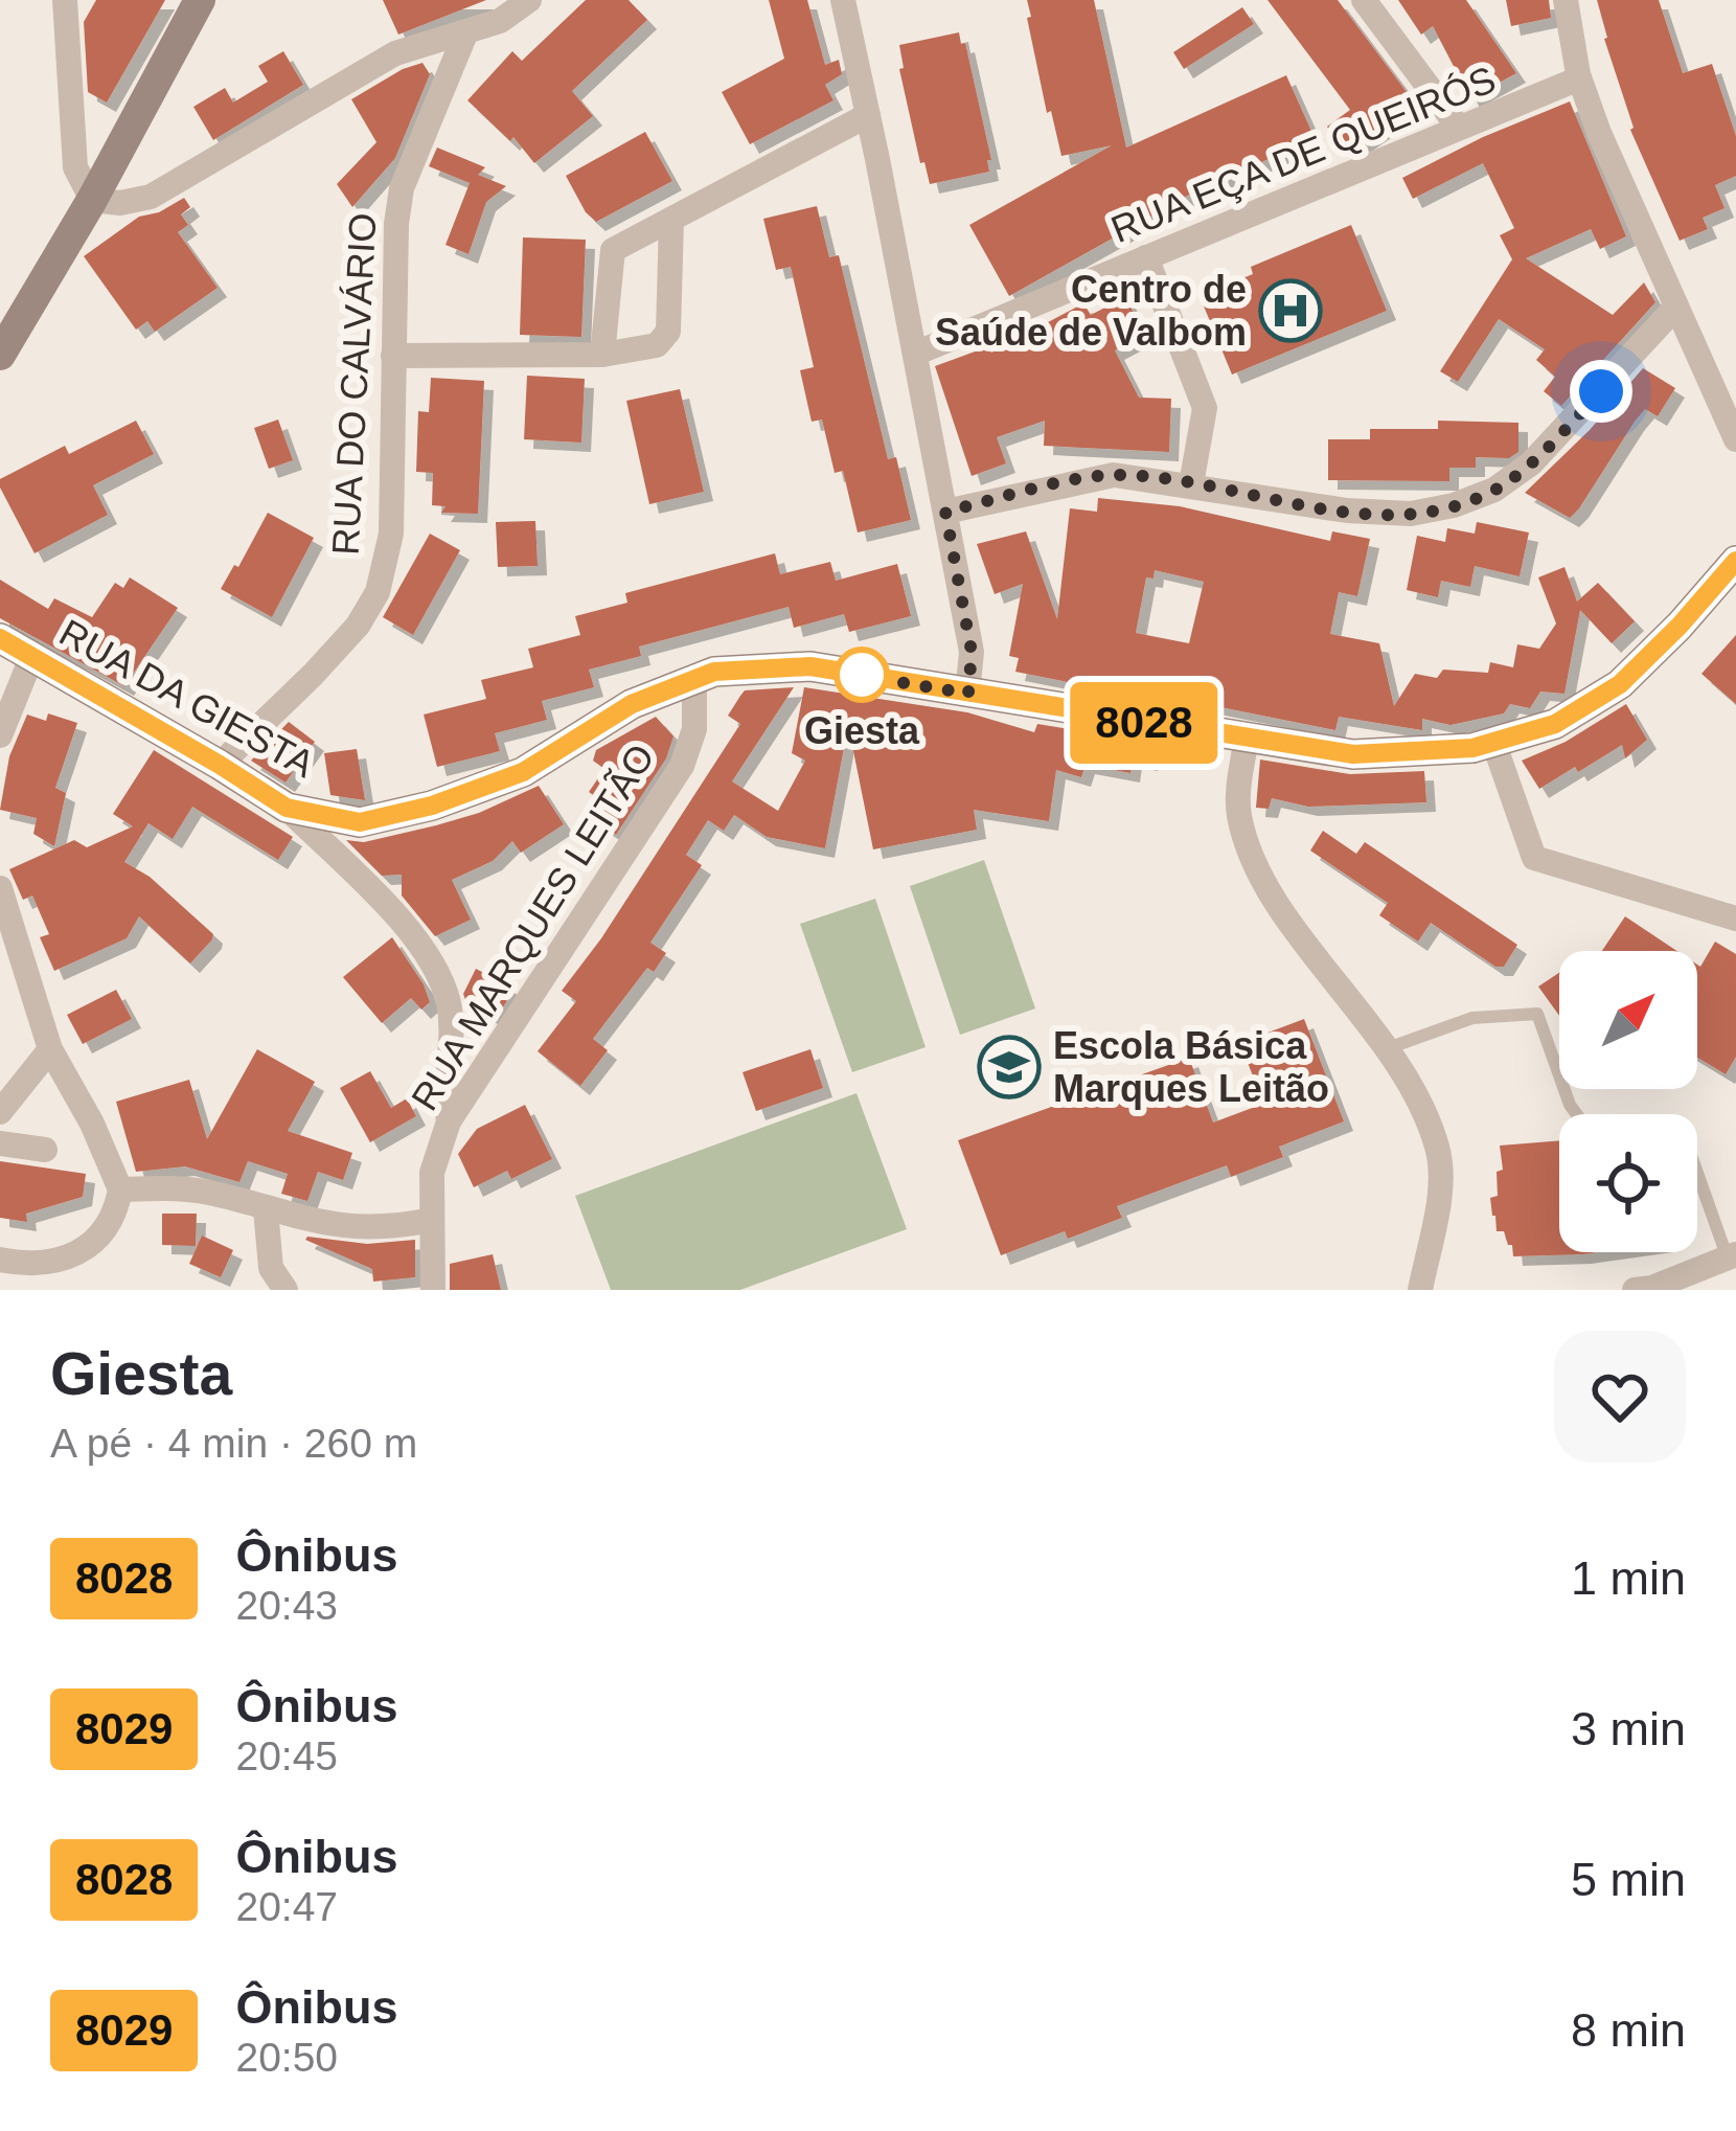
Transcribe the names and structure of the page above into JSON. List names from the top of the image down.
{
  "streets": {
    "street": [
      "RUA EÇA DE QUEIRÓS",
      "RUA DO CALVÁRIO",
      "RUA DA GIESTA",
      "RUA MARQUES LEITÃO"
    ]
  },
  "crossings": [
    ["RUA DO CALVÁRIO", "RUA DA GIESTA"],
    ["RUA DA GIESTA", "RUA MARQUES LEITÃO"]
  ],
  "places": {
    "hospital": ["Centro de Saúde de Valbom"],
    "other": ["Giesta"],
    "school or university": ["Escola Básica Marques Leitão"]
  },
  "lines": ["bus line 8028"],
  "north": "top right",
  "page": {
    "on_map": "8028",
    "heading": ["Giesta", "A pé · 4 min · 260 m"],
    "list": [
      {
        "mark": "8028",
        "name": "Ônibus",
        "note": "20:43",
        "value": "1 min"
      },
      {
        "mark": "8029",
        "name": "Ônibus",
        "note": "20:45",
        "value": "3 min"
      },
      {
        "mark": "8028",
        "name": "Ônibus",
        "note": "20:47",
        "value": "5 min"
      },
      {
        "mark": "8029",
        "name": "Ônibus",
        "note": "20:50",
        "value": "8 min"
      }
    ]
  }
}
